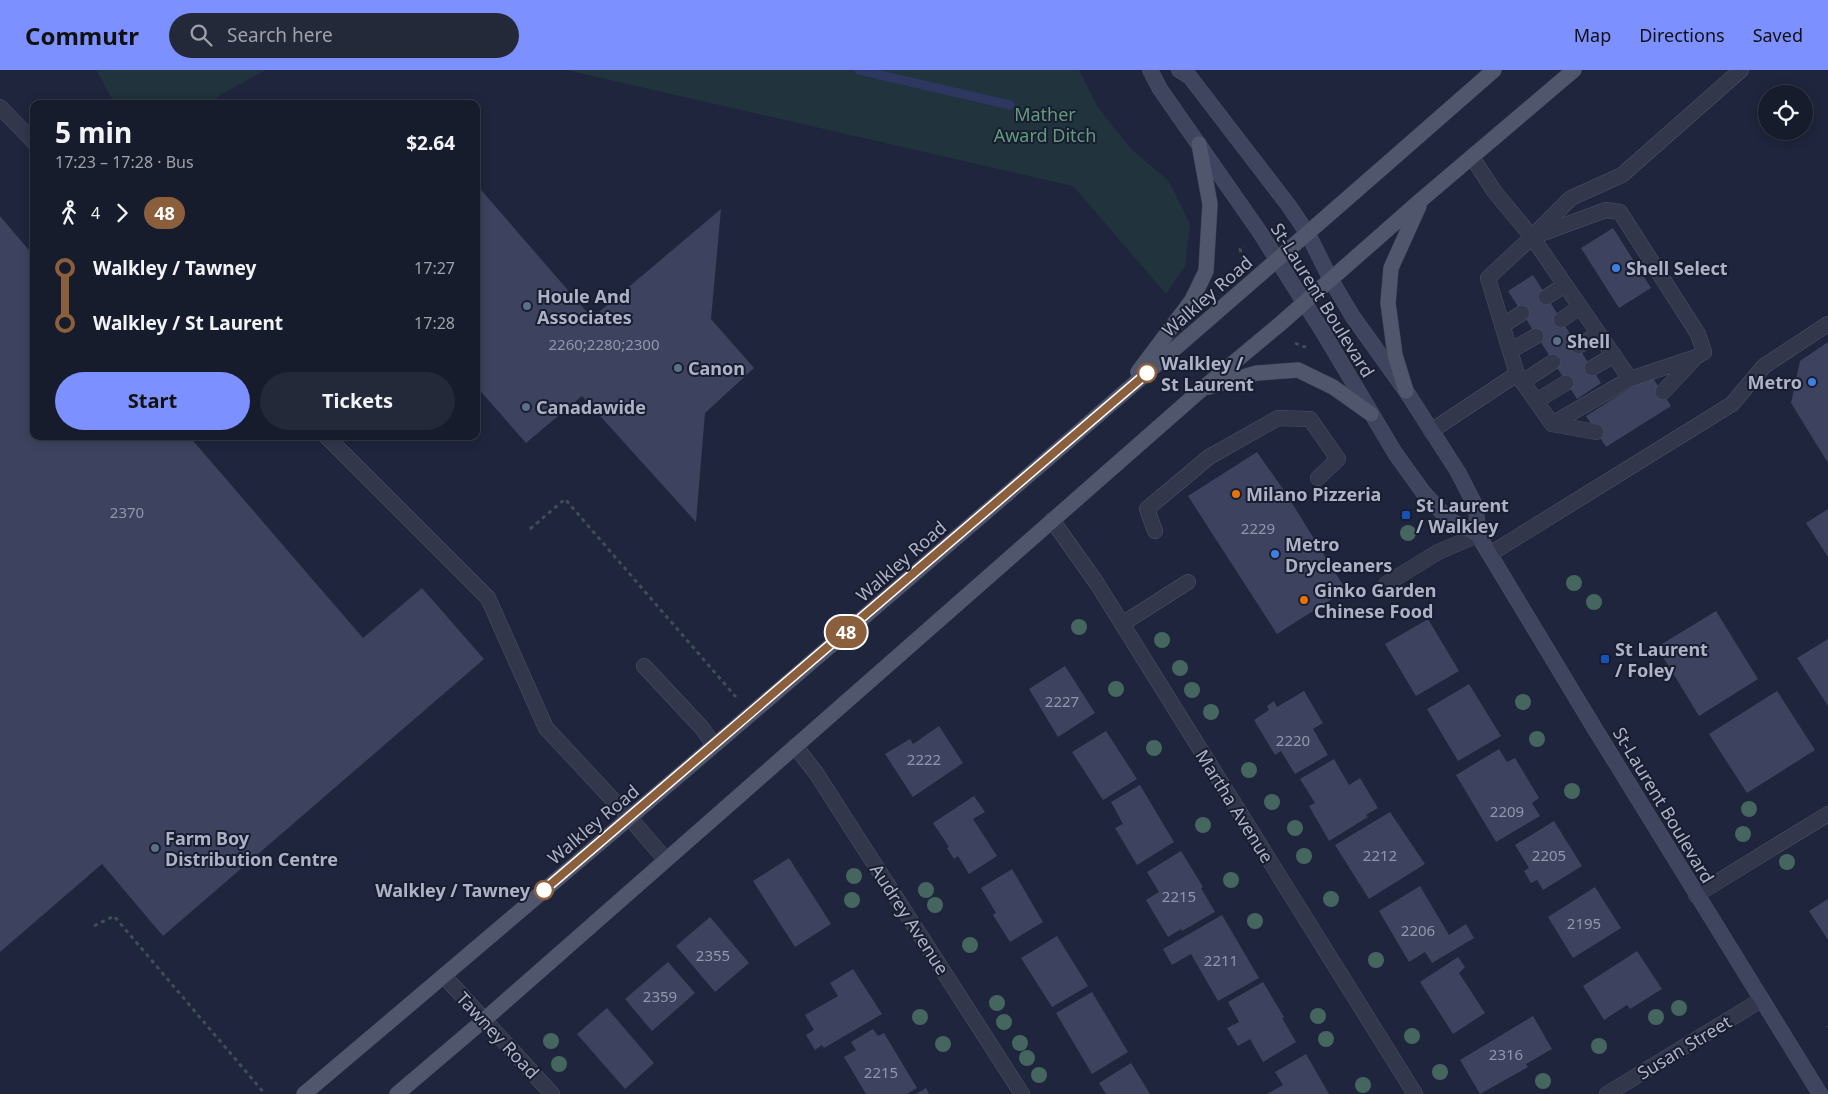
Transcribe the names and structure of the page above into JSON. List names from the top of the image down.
{
  "streets": {
    "main road": ["Walkley Road"],
    "street": [
      "St-Laurent Boulevard",
      "Martha Avenue",
      "Audrey Avenue",
      "Tawney Road",
      "Susan Street"
    ]
  },
  "crossings": [
    ["Walkley Road", "St-Laurent Boulevard"],
    ["Walkley Road", "Tawney Road"],
    ["St-Laurent Boulevard", "Susan Street"]
  ],
  "parks": ["Mather Award Ditch"],
  "places": {
    "other": [
      "Shell Select",
      "Houle And Associates",
      "Shell",
      "Canon",
      "Walkley / St Laurent",
      "Metro",
      "Canadawide",
      "Milano Pizzeria",
      "Metro Drycleaners",
      "Ginko Garden Chinese Food",
      "Farm Boy Distribution Centre",
      "Walkley / Tawney"
    ],
    "transit": ["St Laurent / Walkley", "St Laurent / Foley"]
  },
  "lines": ["bus line 48"],
  "house_numbers": [
    "2260;2280;2300",
    "2370",
    "2229",
    "2227",
    "2220",
    "2222",
    "2209",
    "2212",
    "2205",
    "2215",
    "2195",
    "2206",
    "2355",
    "2211",
    "2359",
    "2316",
    "2215"
  ],
  "page": {
    "header": "Commutr",
    "search": "Search here",
    "nav": ["Map", "Directions", "Saved"],
    "on_map": "48",
    "heading": ["5 min", "17:23 – 17:28 · Bus", "$2.64"],
    "legs": ["4", "48"],
    "list": [
      {
        "name": "Walkley / Tawney",
        "value": "17:27"
      },
      {
        "name": "Walkley / St Laurent",
        "value": "17:28"
      }
    ],
    "buttons": ["Start", "Tickets"]
  }
}
